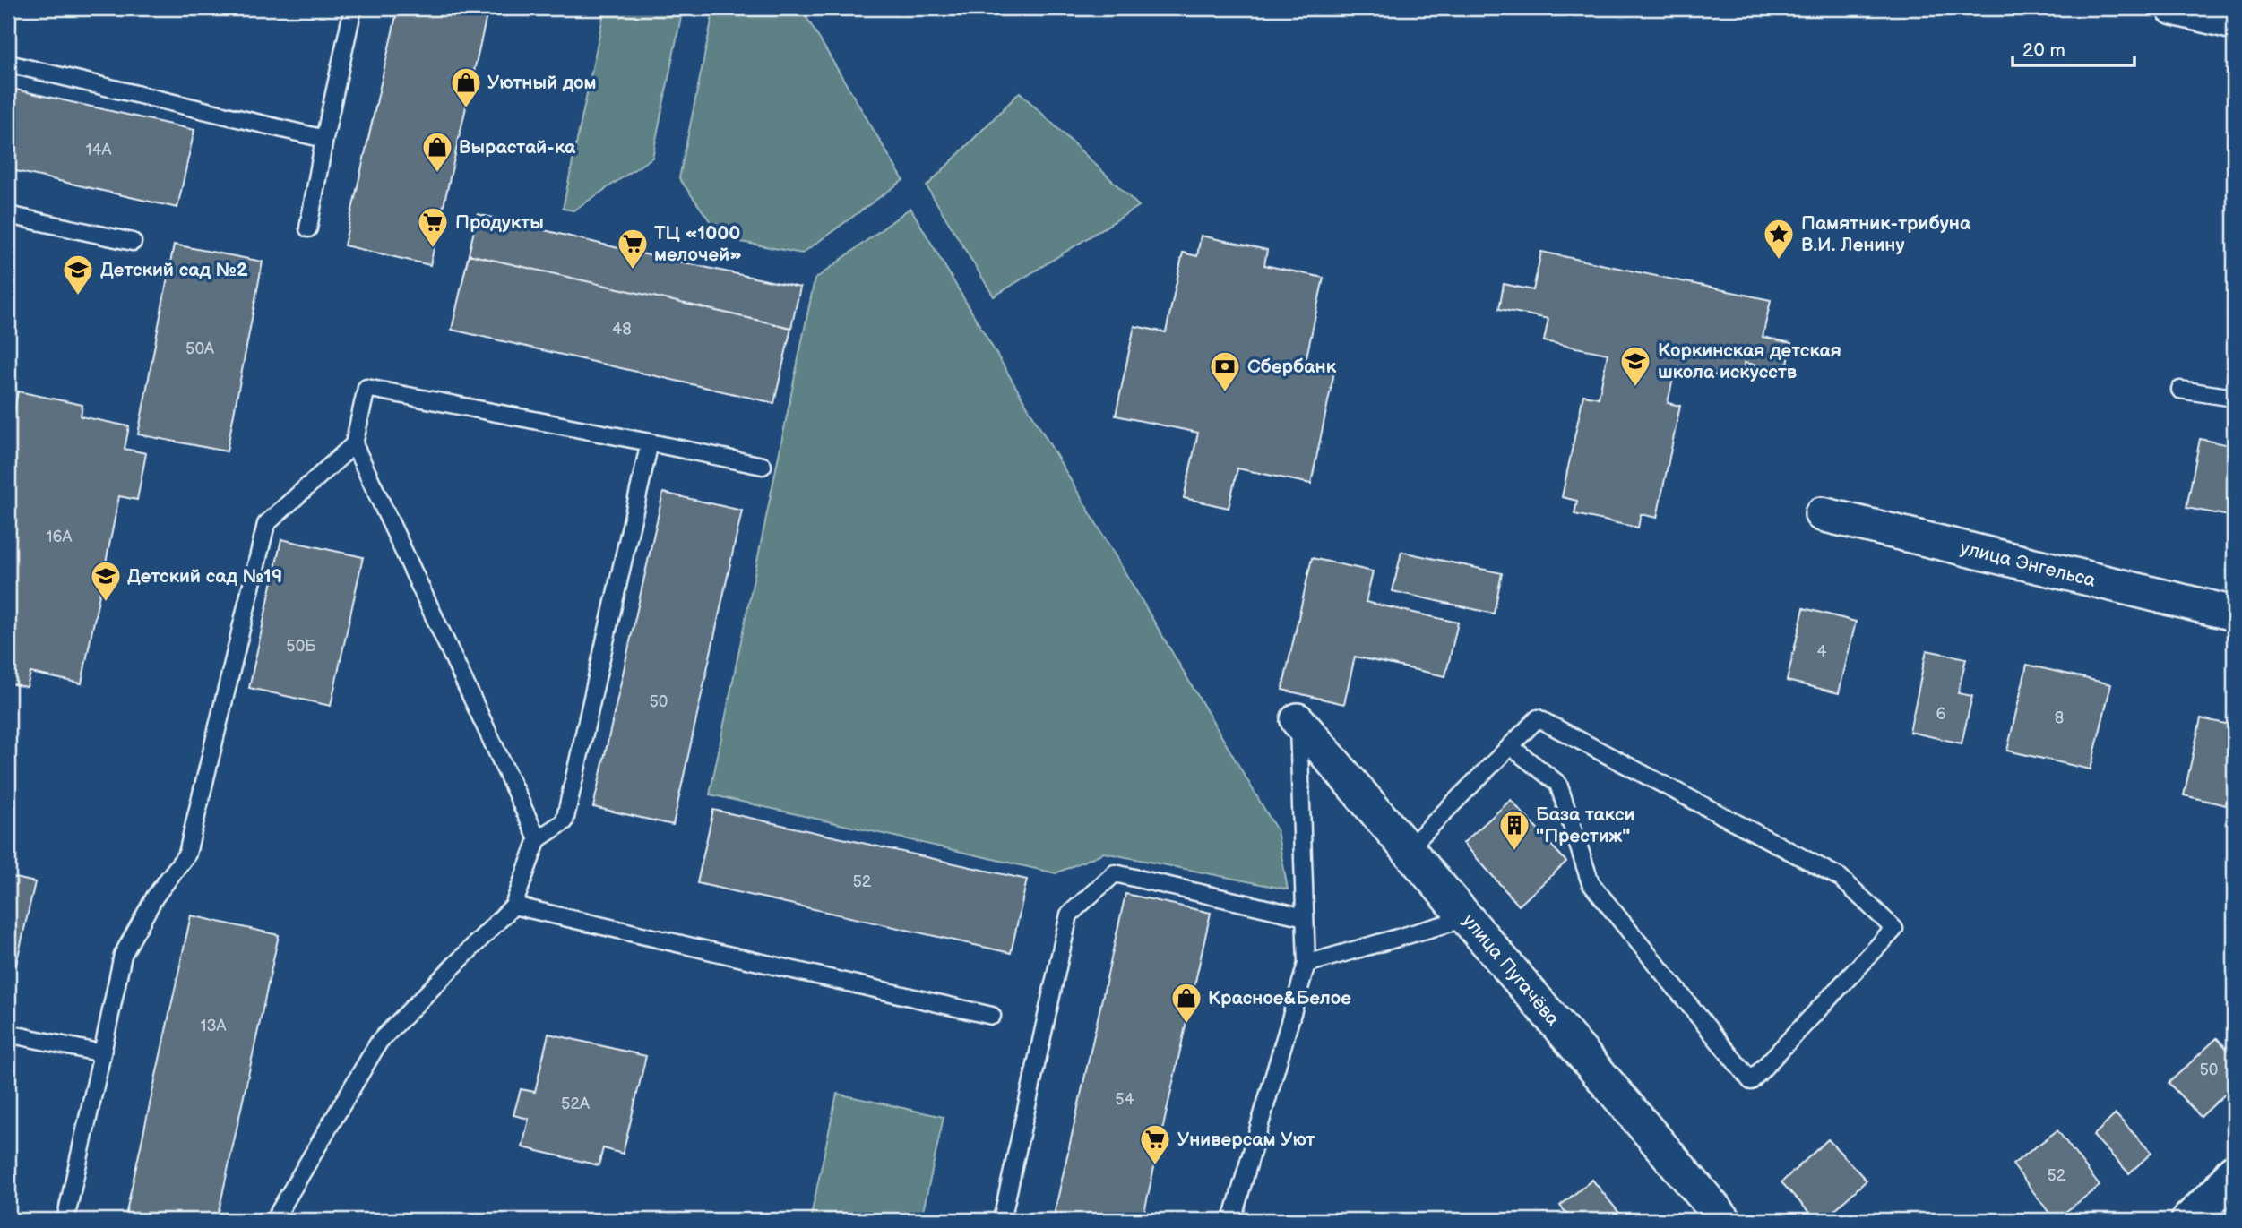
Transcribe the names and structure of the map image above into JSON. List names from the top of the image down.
{
  "streets": {
    "street": ["улица Энгельса", "улица Пугачёва"]
  },
  "places": {
    "shop": ["Уютный дом", "Вырастай-ка", "Красное&Белое"],
    "supermarket": ["Продукты", "ТЦ «1000 мелочей»", "Универсам Уют"],
    "place": ["Памятник-трибуна В.И. Ленину"],
    "school or university": ["Детский сад №2", "Коркинская детская школа искусств", "Детский сад №19"],
    "bank": ["Сбербанк"],
    "building": ["База такси \"Престиж\""]
  },
  "house_numbers": [
    "14А",
    "48",
    "50А",
    "16А",
    "50Б",
    "4",
    "50",
    "6",
    "8",
    "52",
    "13А",
    "50",
    "54",
    "52А",
    "52"
  ],
  "scale_bar": "20 m"
}
